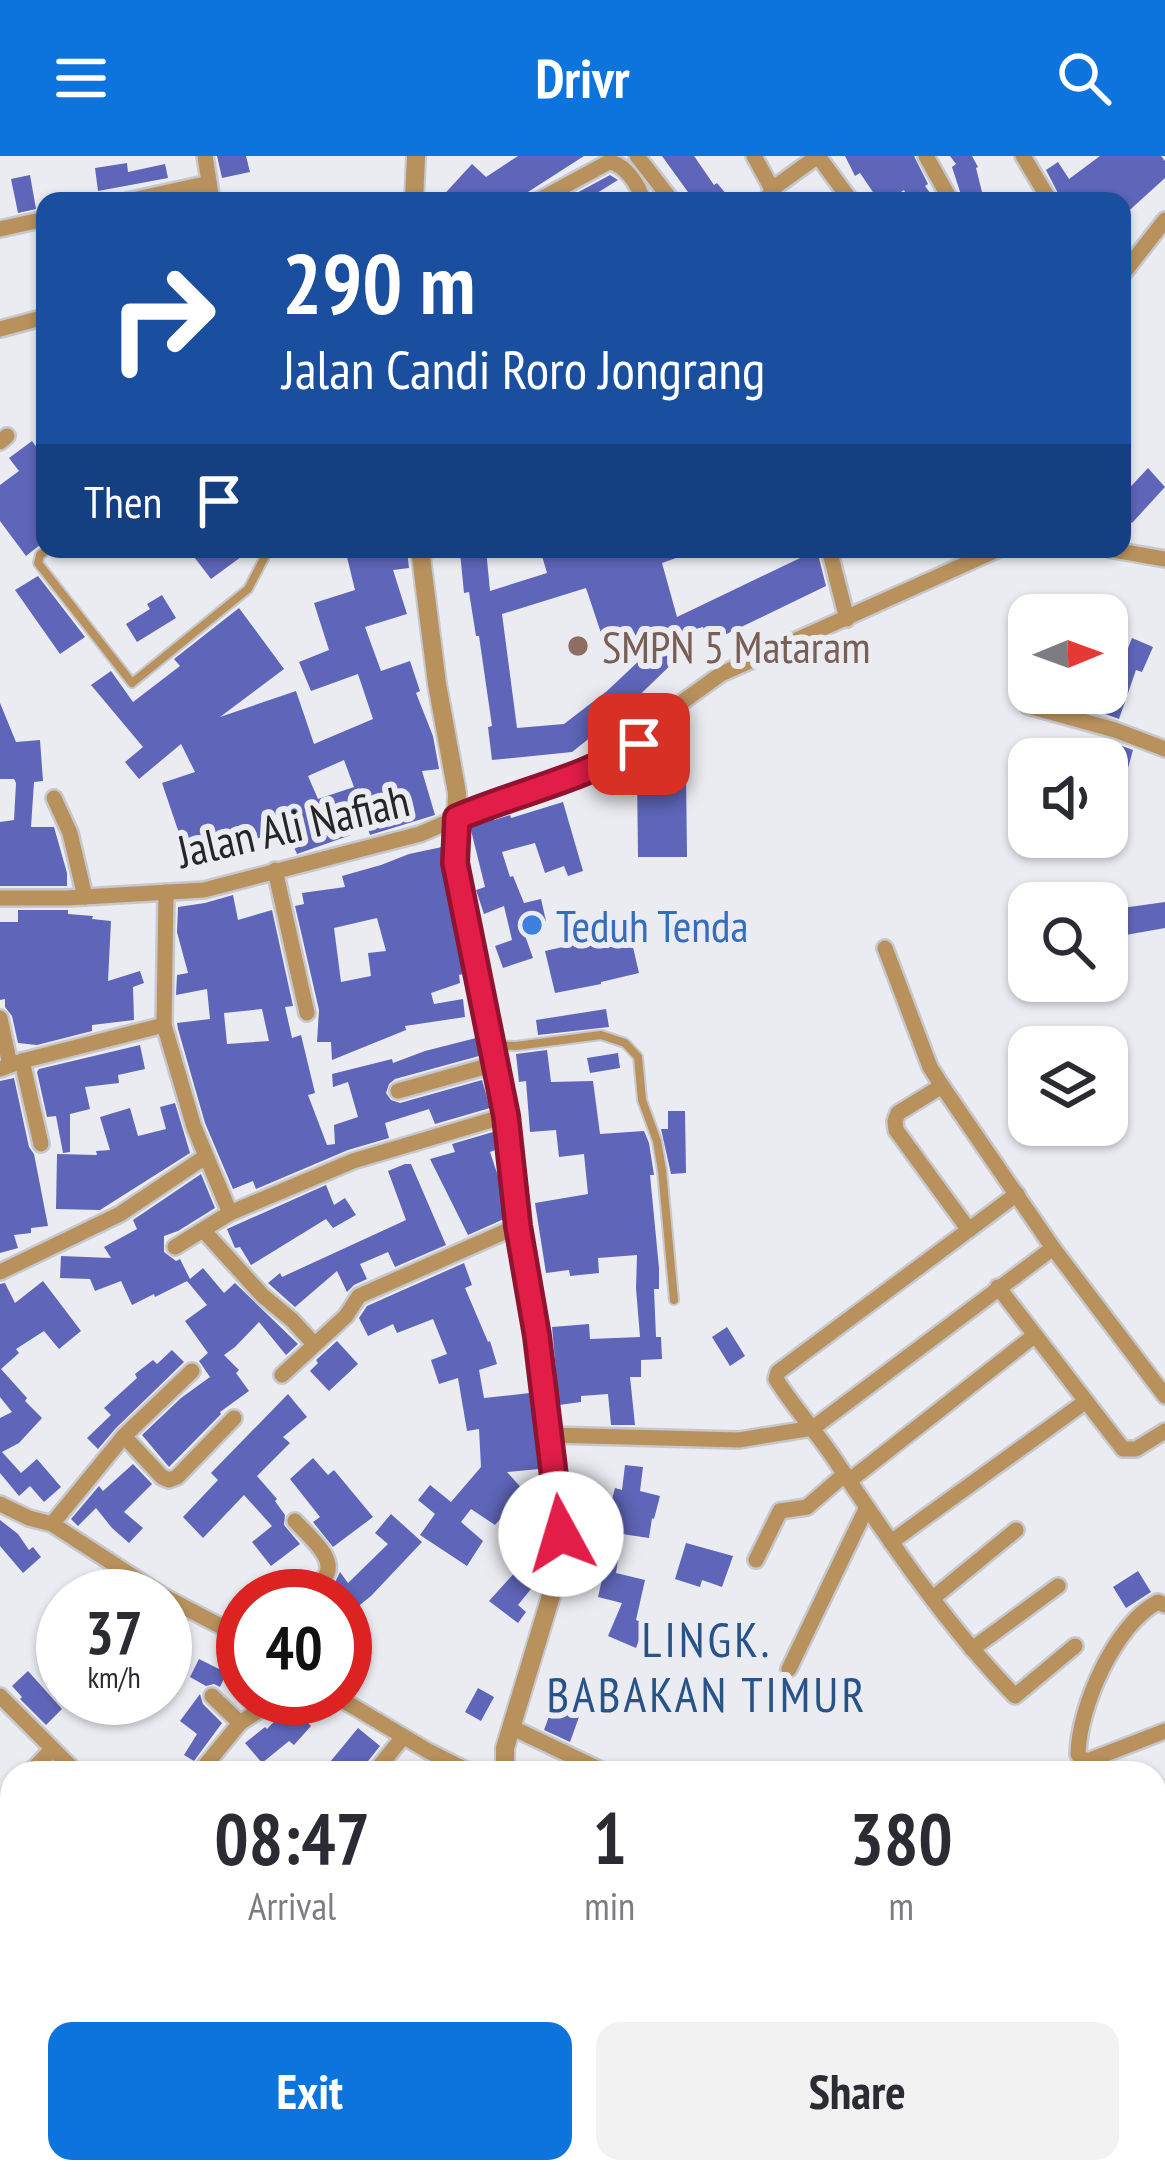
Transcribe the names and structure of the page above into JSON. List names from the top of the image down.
{
  "streets": {
    "street": ["Jalan Ali Nafiah"]
  },
  "districts": ["LINGK. BABAKAN TIMUR"],
  "places": ["SMPN 5 Mataram", "Teduh Tenda"],
  "north": "right",
  "page": {
    "header": "Drivr",
    "turn": ["290 m", "Jalan Candi Roro Jongrang"],
    "then": "Then",
    "speed": "37 km/h",
    "limit": "40",
    "eta": [
      "08:47",
      "Arrival",
      "1",
      "min",
      "380",
      "m"
    ],
    "buttons": ["Exit", "Share"]
  }
}
